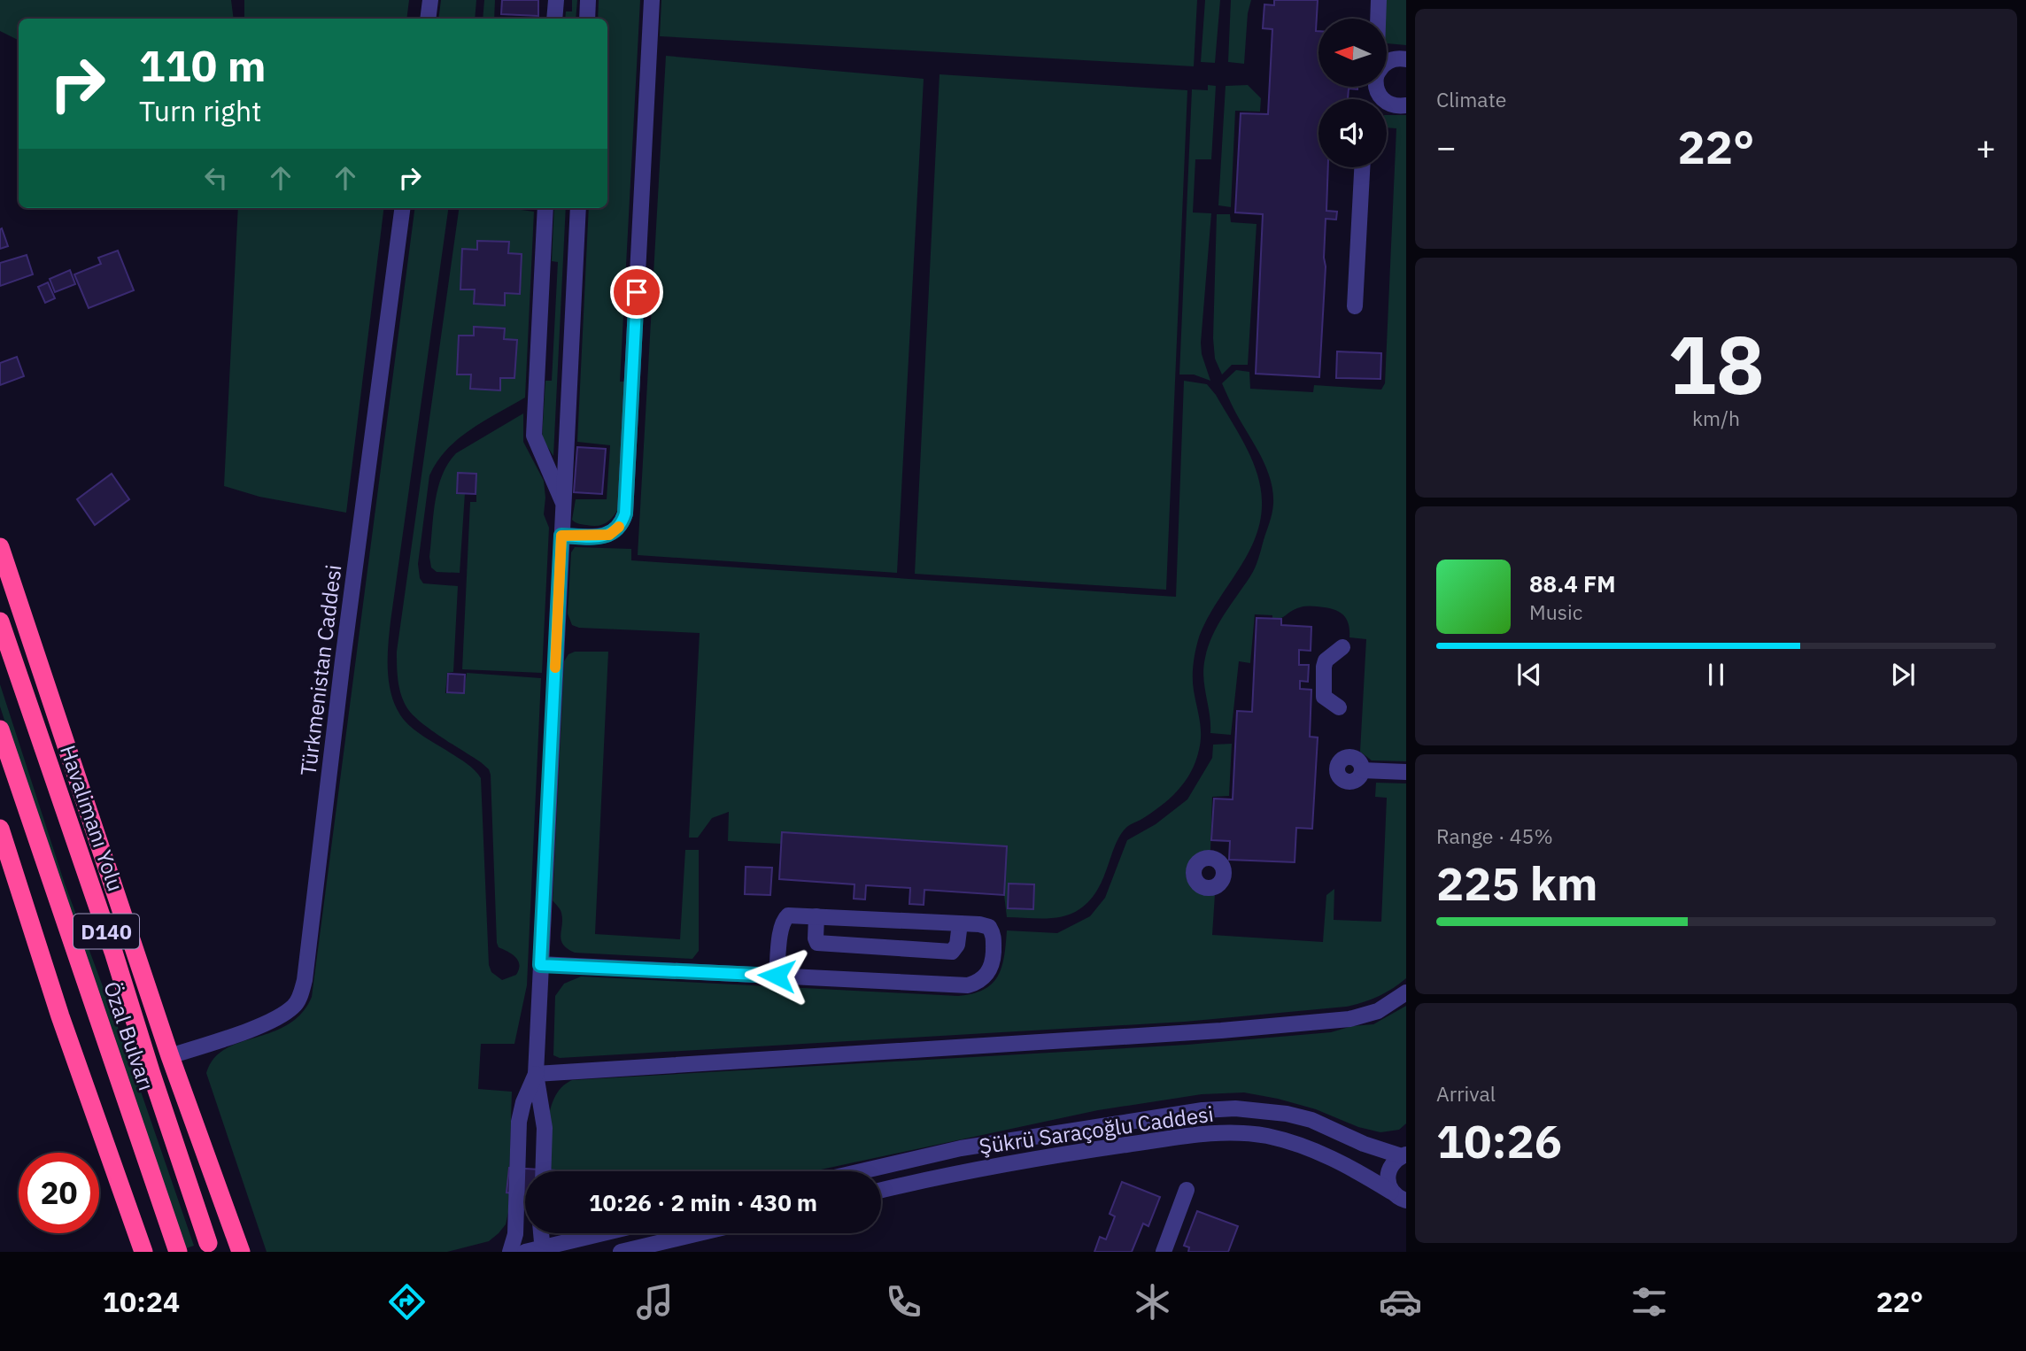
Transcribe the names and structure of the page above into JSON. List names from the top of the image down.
{
  "streets": {
    "highway": ["Havalimanı Yolu", "D140", "Özal Bulvarı"],
    "street": ["Türkmenistan Caddesi", "Şükrü Saraçoğlu Caddesi"]
  },
  "north": "left",
  "page": {
    "tile": [
      "Climate",
      ["18", "km/h"],
      ["Range · 45%", "225 km"],
      ["Arrival", "10:26"]
    ],
    "turn": ["110 m", "Turn right"],
    "heat": ["−", "22°", "+"],
    "song": ["88.4 FM", "Music"],
    "limit": "20",
    "trip": "10:26 · 2 min · 430 m",
    "tabs": ["10:24", "22°"]
  }
}
